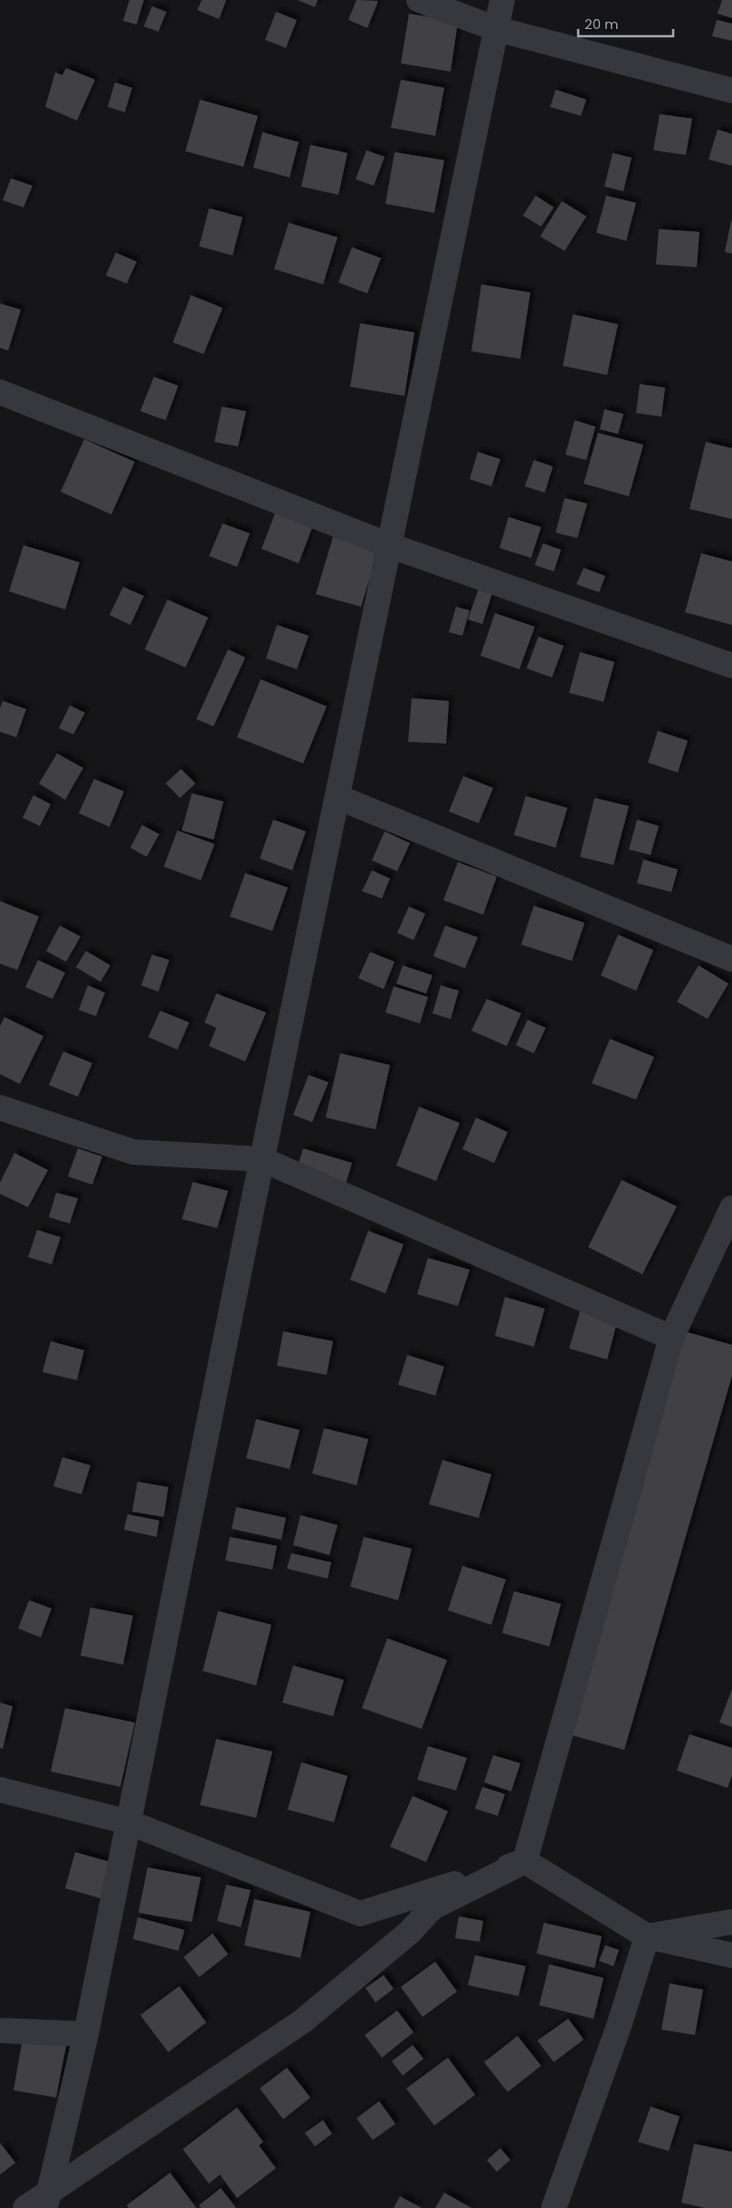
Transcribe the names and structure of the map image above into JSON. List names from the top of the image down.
{
  "scale_bar": "20 m"
}
